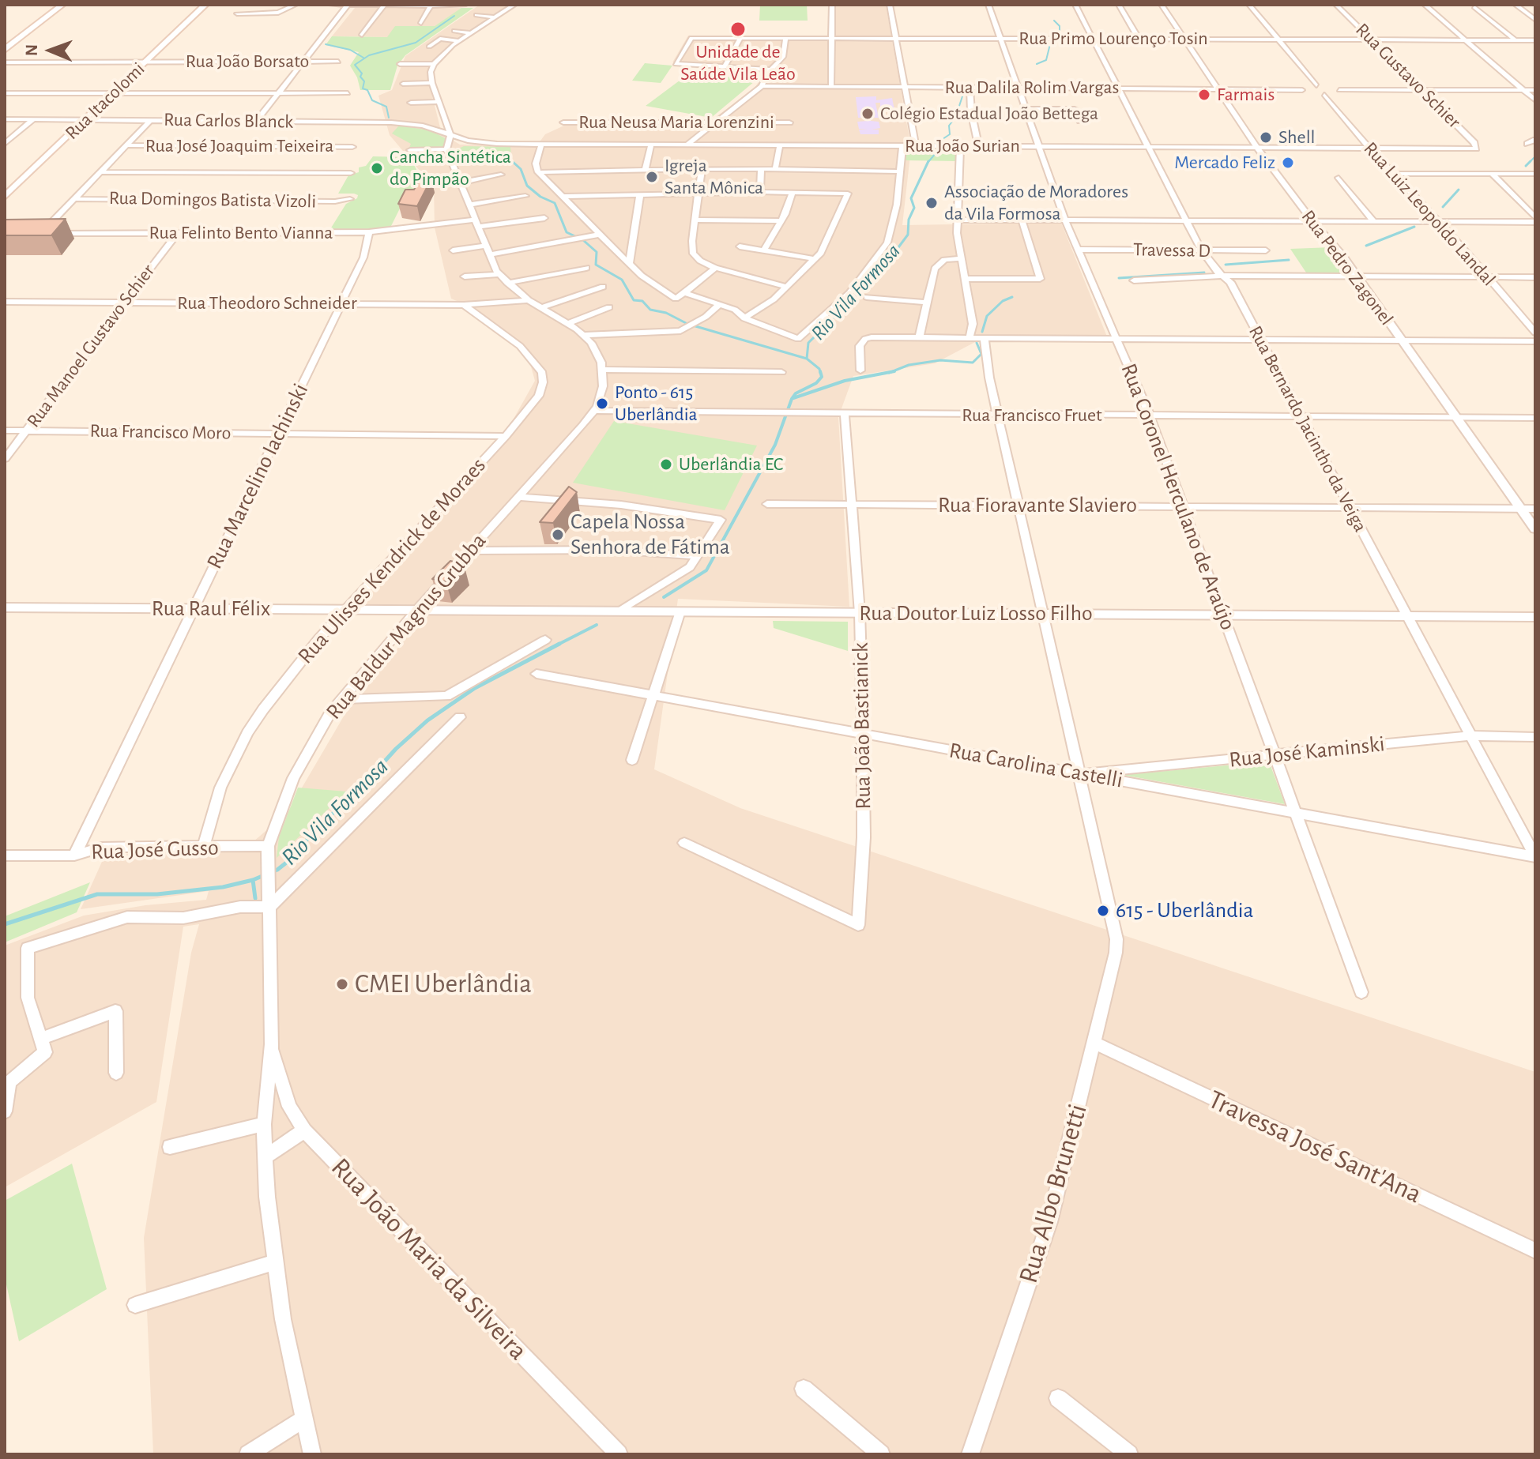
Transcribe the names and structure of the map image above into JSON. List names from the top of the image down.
{
  "streets": {
    "main road": ["Rua Itacolomi"],
    "street": [
      "Rua Primo Lourenço Tosin",
      "Rua João Borsato",
      "Rua Gustavo Schier",
      "Rua Dalila Rolim Vargas",
      "Rua Carlos Blanck",
      "Rua Neusa Maria Lorenzini",
      "Rua José Joaquim Teixeira",
      "Rua João Surian",
      "Rua Domingos Batista Vizoli",
      "Rua Luiz Leopoldo Landal",
      "Rua Felinto Bento Vianna",
      "Travessa D",
      "Rua Pedro Zagonel",
      "Rua Theodoro Schneider",
      "Rua Manoel Gustavo Schier",
      "Rua Francisco Fruet",
      "Rua Bernardo Jacintho da Veiga",
      "Rua Francisco Moro",
      "Rua Marcelino Iachinski",
      "Rua Coronel Herculano de Araújo",
      "Rua Fioravante Slaviero",
      "Rua Ulisses Kendrick de Moraes",
      "Rua Raul Félix",
      "Rua Doutor Luiz Losso Filho",
      "Rua Baldur Magnus Grubba",
      "Rua João Bastianick",
      "Rua José Kaminski",
      "Rua Carolina Castelli",
      "Rua José Gusso",
      "Travessa José Sant'Ana",
      "Rua Albo Brunetti",
      "Rua João Maria da Silveira"
    ]
  },
  "crossings": [
    ["Rua Primo Lourenço Tosin", "Rua Gustavo Schier"],
    ["Rua Primo Lourenço Tosin", "Rua Pedro Zagonel"],
    ["Rua Primo Lourenço Tosin", "Rua Bernardo Jacintho da Veiga"],
    ["Rua Primo Lourenço Tosin", "Rua Coronel Herculano de Araújo"],
    ["Rua João Borsato", "Rua Itacolomi"],
    ["Rua Gustavo Schier", "Rua João Surian"],
    ["Rua Dalila Rolim Vargas", "Rua Pedro Zagonel"],
    ["Rua Dalila Rolim Vargas", "Rua Bernardo Jacintho da Veiga"],
    ["Rua Dalila Rolim Vargas", "Rua Coronel Herculano de Araújo"],
    ["Rua Itacolomi", "Rua Carlos Blanck"],
    ["Rua Carlos Blanck", "Rua João Surian"],
    ["Rua João Surian", "Rua Luiz Leopoldo Landal"],
    ["Rua João Surian", "Rua Pedro Zagonel"],
    ["Rua João Surian", "Rua Bernardo Jacintho da Veiga"],
    ["Rua João Surian", "Rua Coronel Herculano de Araújo"],
    ["Rua João Surian", "Rua Albo Brunetti"],
    ["Rua Domingos Batista Vizoli", "Rua Felinto Bento Vianna"],
    ["Rua Felinto Bento Vianna", "Rua Manoel Gustavo Schier"],
    ["Rua Felinto Bento Vianna", "Rua Marcelino Iachinski"],
    ["Travessa D", "Rua Bernardo Jacintho da Veiga"],
    ["Travessa D", "Rua Coronel Herculano de Araújo"],
    ["Rua Pedro Zagonel", "Rua Francisco Fruet"],
    ["Rua Pedro Zagonel", "Rua Fioravante Slaviero"],
    ["Rua Theodoro Schneider", "Rua Manoel Gustavo Schier"],
    ["Rua Theodoro Schneider", "Rua Marcelino Iachinski"],
    ["Rua Theodoro Schneider", "Rua Ulisses Kendrick de Moraes"],
    ["Rua Manoel Gustavo Schier", "Rua Francisco Moro"],
    ["Rua Francisco Fruet", "Rua Bernardo Jacintho da Veiga"],
    ["Rua Francisco Fruet", "Rua Coronel Herculano de Araújo"],
    ["Rua Francisco Fruet", "Rua Baldur Magnus Grubba"],
    ["Rua Francisco Fruet", "Rua João Bastianick"],
    ["Rua Francisco Fruet", "Rua Albo Brunetti"],
    ["Rua Bernardo Jacintho da Veiga", "Rua Fioravante Slaviero"],
    ["Rua Bernardo Jacintho da Veiga", "Rua Doutor Luiz Losso Filho"],
    ["Rua Bernardo Jacintho da Veiga", "Rua José Kaminski"],
    ["Rua Bernardo Jacintho da Veiga", "Rua Carolina Castelli"],
    ["Rua Francisco Moro", "Rua Marcelino Iachinski"],
    ["Rua Francisco Moro", "Rua Ulisses Kendrick de Moraes"],
    ["Rua Marcelino Iachinski", "Rua Raul Félix"],
    ["Rua Marcelino Iachinski", "Rua José Gusso"],
    ["Rua Coronel Herculano de Araújo", "Rua Fioravante Slaviero"],
    ["Rua Coronel Herculano de Araújo", "Rua Doutor Luiz Losso Filho"],
    ["Rua Coronel Herculano de Araújo", "Rua José Kaminski"],
    ["Rua Coronel Herculano de Araújo", "Rua Carolina Castelli"],
    ["Rua Fioravante Slaviero", "Rua João Bastianick"],
    ["Rua Fioravante Slaviero", "Rua Albo Brunetti"],
    ["Rua Ulisses Kendrick de Moraes", "Rua Raul Félix"],
    ["Rua Ulisses Kendrick de Moraes", "Rua José Gusso"],
    ["Rua Raul Félix", "Rua Doutor Luiz Losso Filho"],
    ["Rua Raul Félix", "Rua Baldur Magnus Grubba"],
    ["Rua Doutor Luiz Losso Filho", "Rua Baldur Magnus Grubba"],
    ["Rua Doutor Luiz Losso Filho", "Rua João Bastianick"],
    ["Rua Doutor Luiz Losso Filho", "Rua Albo Brunetti"],
    ["Rua Baldur Magnus Grubba", "Rua José Gusso"],
    ["Rua Baldur Magnus Grubba", "Rua João Maria da Silveira"],
    ["Rua João Bastianick", "Rua Carolina Castelli"],
    ["Rua José Kaminski", "Rua Carolina Castelli"],
    ["Rua José Kaminski", "Rua Albo Brunetti"],
    ["Rua Carolina Castelli", "Rua Albo Brunetti"],
    ["Travessa José Sant'Ana", "Rua Albo Brunetti"]
  ],
  "water": ["Rio Vila Formosa"],
  "places": [
    "Unidade de Saúde Vila Leão",
    "Farmais",
    "Colégio Estadual João Bettega",
    "Shell",
    "Mercado Feliz",
    "Cancha Sintética do Pimpão",
    "Igreja Santa Mônica",
    "Associação de Moradores da Vila Formosa",
    "Ponto - 615 Uberlândia",
    "Uberlândia EC",
    "Capela Nossa Senhora de Fátima",
    "615 - Uberlândia",
    "CMEI Uberlândia"
  ],
  "north": "left"
}
